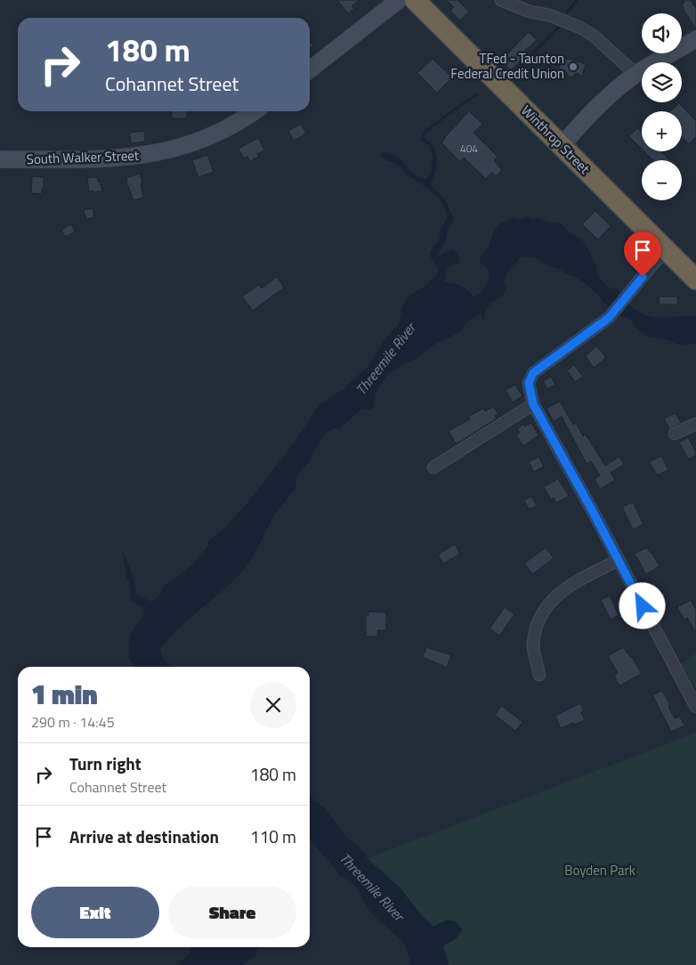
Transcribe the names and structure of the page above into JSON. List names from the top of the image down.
{
  "streets": {
    "highway": ["Winthrop Street"],
    "street": ["South Walker Street"]
  },
  "water": ["Threemile River"],
  "parks": ["Boyden Park"],
  "places": ["TFed - Taunton Federal Credit Union"],
  "house_numbers": ["404"],
  "page": {
    "map_buttons": ["+", "−"],
    "turn": ["180 m", "Cohannet Street"],
    "heading": ["1 min", "290 m · 14:45"],
    "list": [
      {
        "name": "Turn right",
        "note": "Cohannet Street",
        "value": "180 m"
      },
      {
        "name": "Arrive at destination",
        "value": "110 m"
      }
    ],
    "buttons": ["Exit", "Share"]
  }
}
